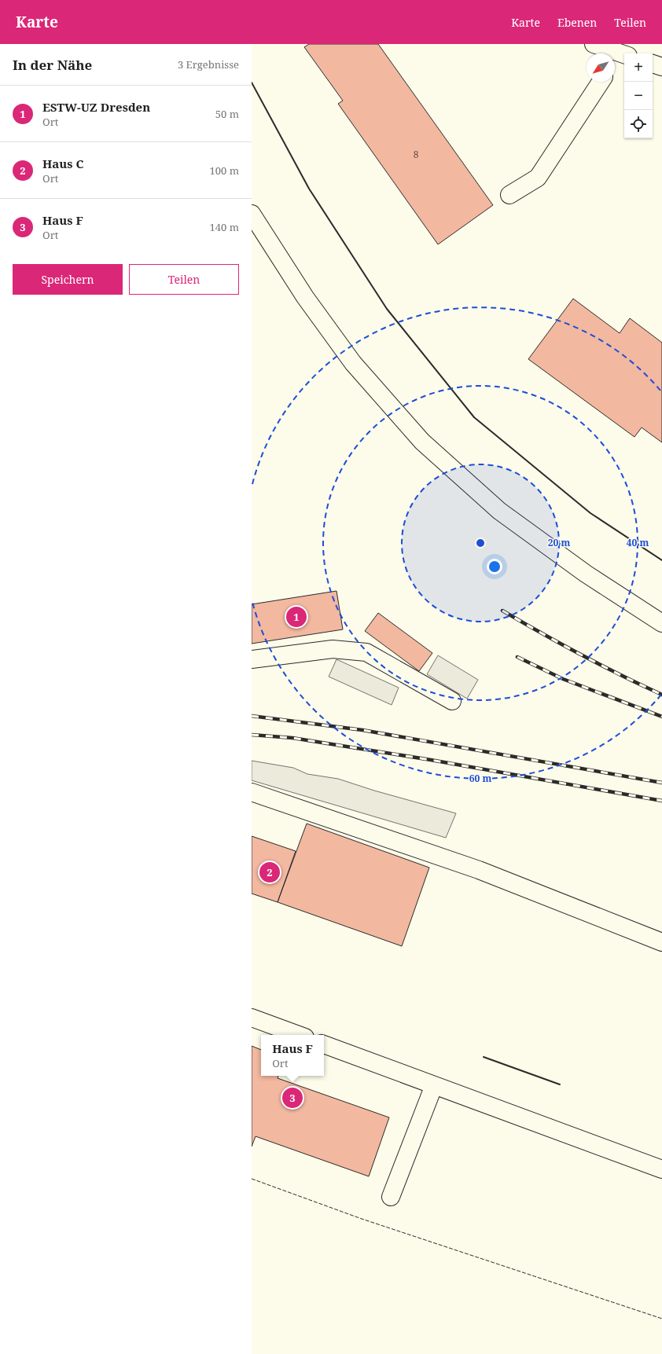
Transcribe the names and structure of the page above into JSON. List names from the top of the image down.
{
  "house_numbers": ["8"],
  "north": "bottom left",
  "page": {
    "header": "Karte",
    "nav": ["Karte", "Ebenen", "Teilen"],
    "heading": ["In der Nähe", "3 Ergebnisse"],
    "map_buttons": ["+", "−"],
    "list": [
      {
        "mark": "1",
        "name": "ESTW-UZ Dresden",
        "note": "Ort",
        "value": "50 m"
      },
      {
        "mark": "2",
        "name": "Haus C",
        "note": "Ort",
        "value": "100 m"
      },
      {
        "mark": "3",
        "name": "Haus F",
        "note": "Ort",
        "value": "140 m"
      }
    ],
    "buttons": ["Speichern", "Teilen"],
    "pins": ["1", "2", "3"],
    "popup": ["Haus F", "Ort"]
  },
  "rings": ["20 m", "40 m", "60 m"]
}
